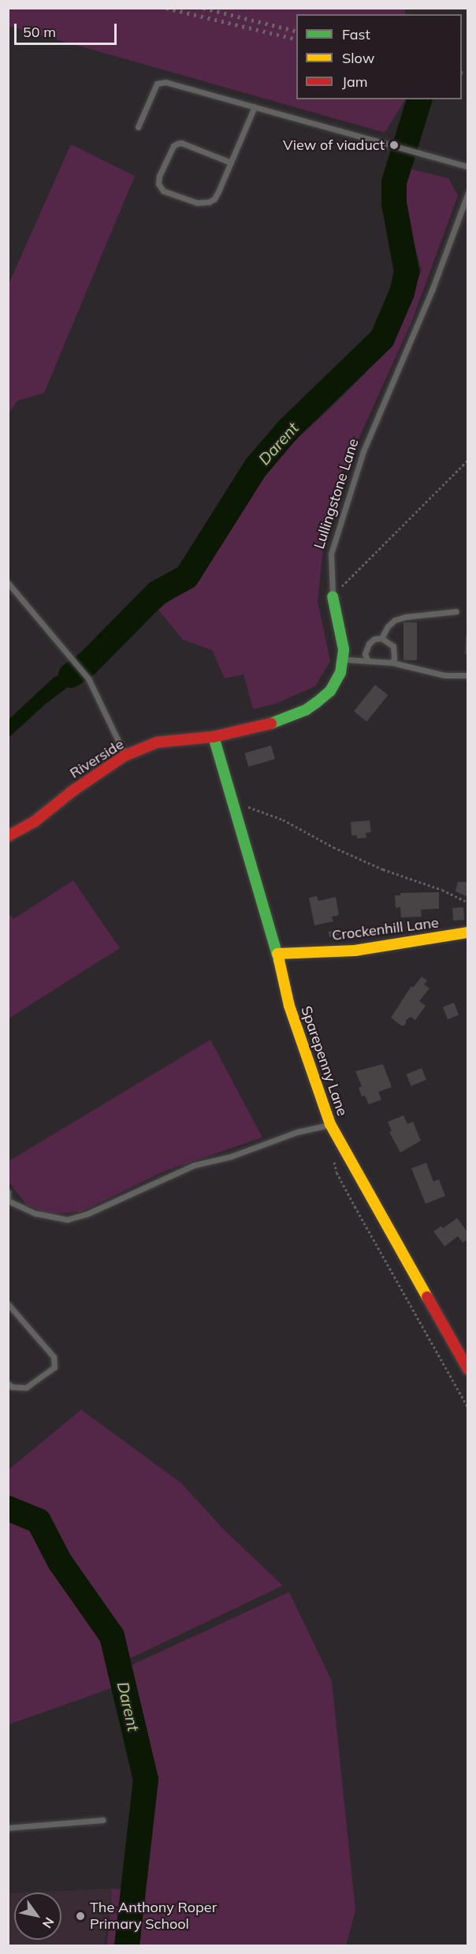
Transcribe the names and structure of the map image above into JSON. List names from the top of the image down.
{
  "streets": {
    "street": [
      "Lullingstone Lane",
      "Riverside",
      "Crockenhill Lane",
      "Sparepenny Lane"
    ]
  },
  "crossings": [
    ["Lullingstone Lane", "Riverside"],
    ["Lullingstone Lane", "Sparepenny Lane"],
    ["Riverside", "Sparepenny Lane"],
    ["Crockenhill Lane", "Sparepenny Lane"]
  ],
  "water": ["Darent"],
  "places": ["View of viaduct", "The Anthony Roper Primary School"],
  "legend": ["Fast", "Slow", "Jam"],
  "scale_bar": "50 m",
  "north": "bottom right"
}
